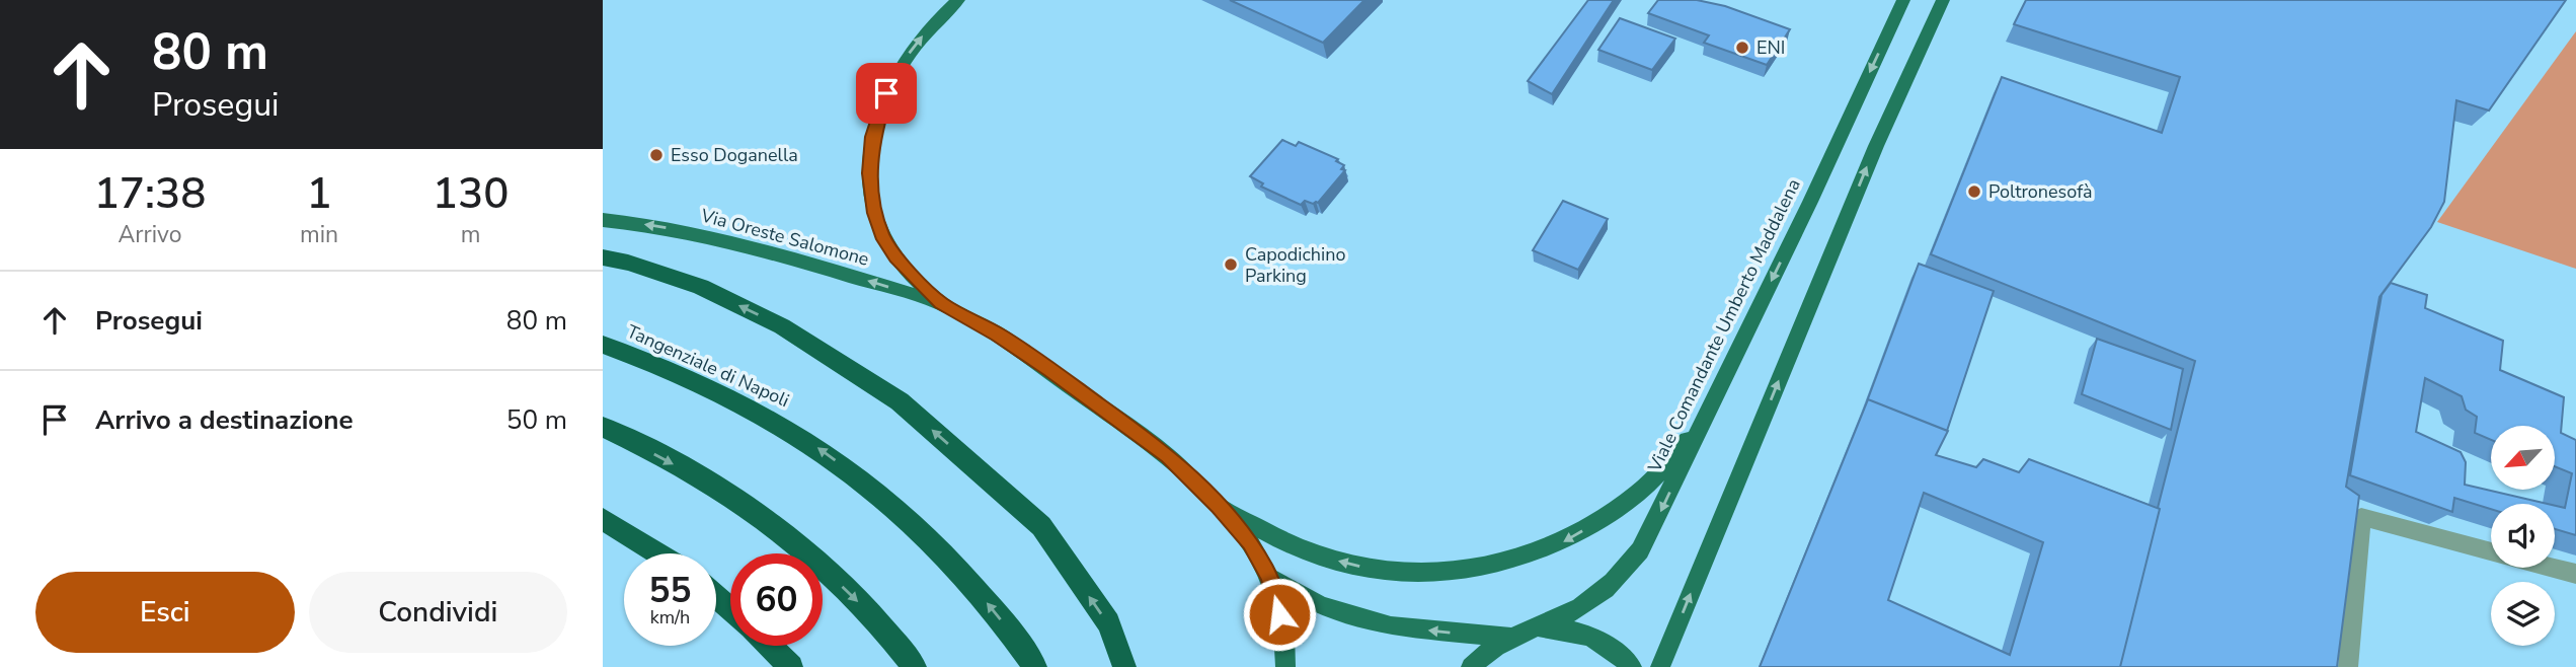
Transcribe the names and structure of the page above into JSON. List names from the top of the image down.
{
  "streets": {
    "highway": ["Tangenziale di Napoli"],
    "main road": ["Via Oreste Salomone", "Viale Comandante Umberto Maddalena"]
  },
  "one_way": ["Via Oreste Salomone"],
  "places": [
    "ENI",
    "Esso Doganella",
    "Poltronesofà",
    "Capodichino Parking"
  ],
  "north": "bottom left",
  "page": {
    "turn": ["80 m", "Prosegui"],
    "eta": [
      "17:38",
      "Arrivo",
      "1",
      "min",
      "130",
      "m"
    ],
    "list": [
      {
        "name": "Prosegui",
        "value": "80 m"
      },
      {
        "name": "Arrivo a destinazione",
        "value": "50 m"
      }
    ],
    "speed": "55 km/h",
    "limit": "60",
    "buttons": ["Esci", "Condividi"]
  }
}
